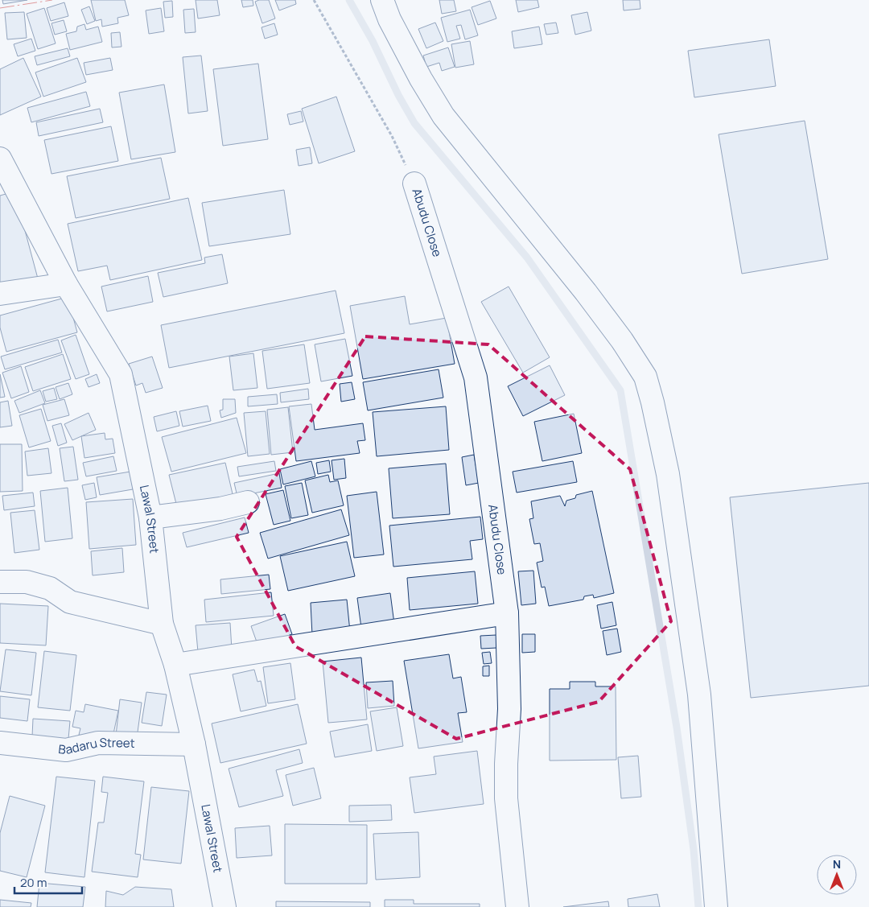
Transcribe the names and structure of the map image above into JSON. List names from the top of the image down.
{
  "streets": {
    "street": ["Abudu Close", "Lawal Street", "Badaru Street"]
  },
  "crossings": [
    ["Lawal Street", "Badaru Street"]
  ],
  "scale_bar": "20 m",
  "north": "top"
}
